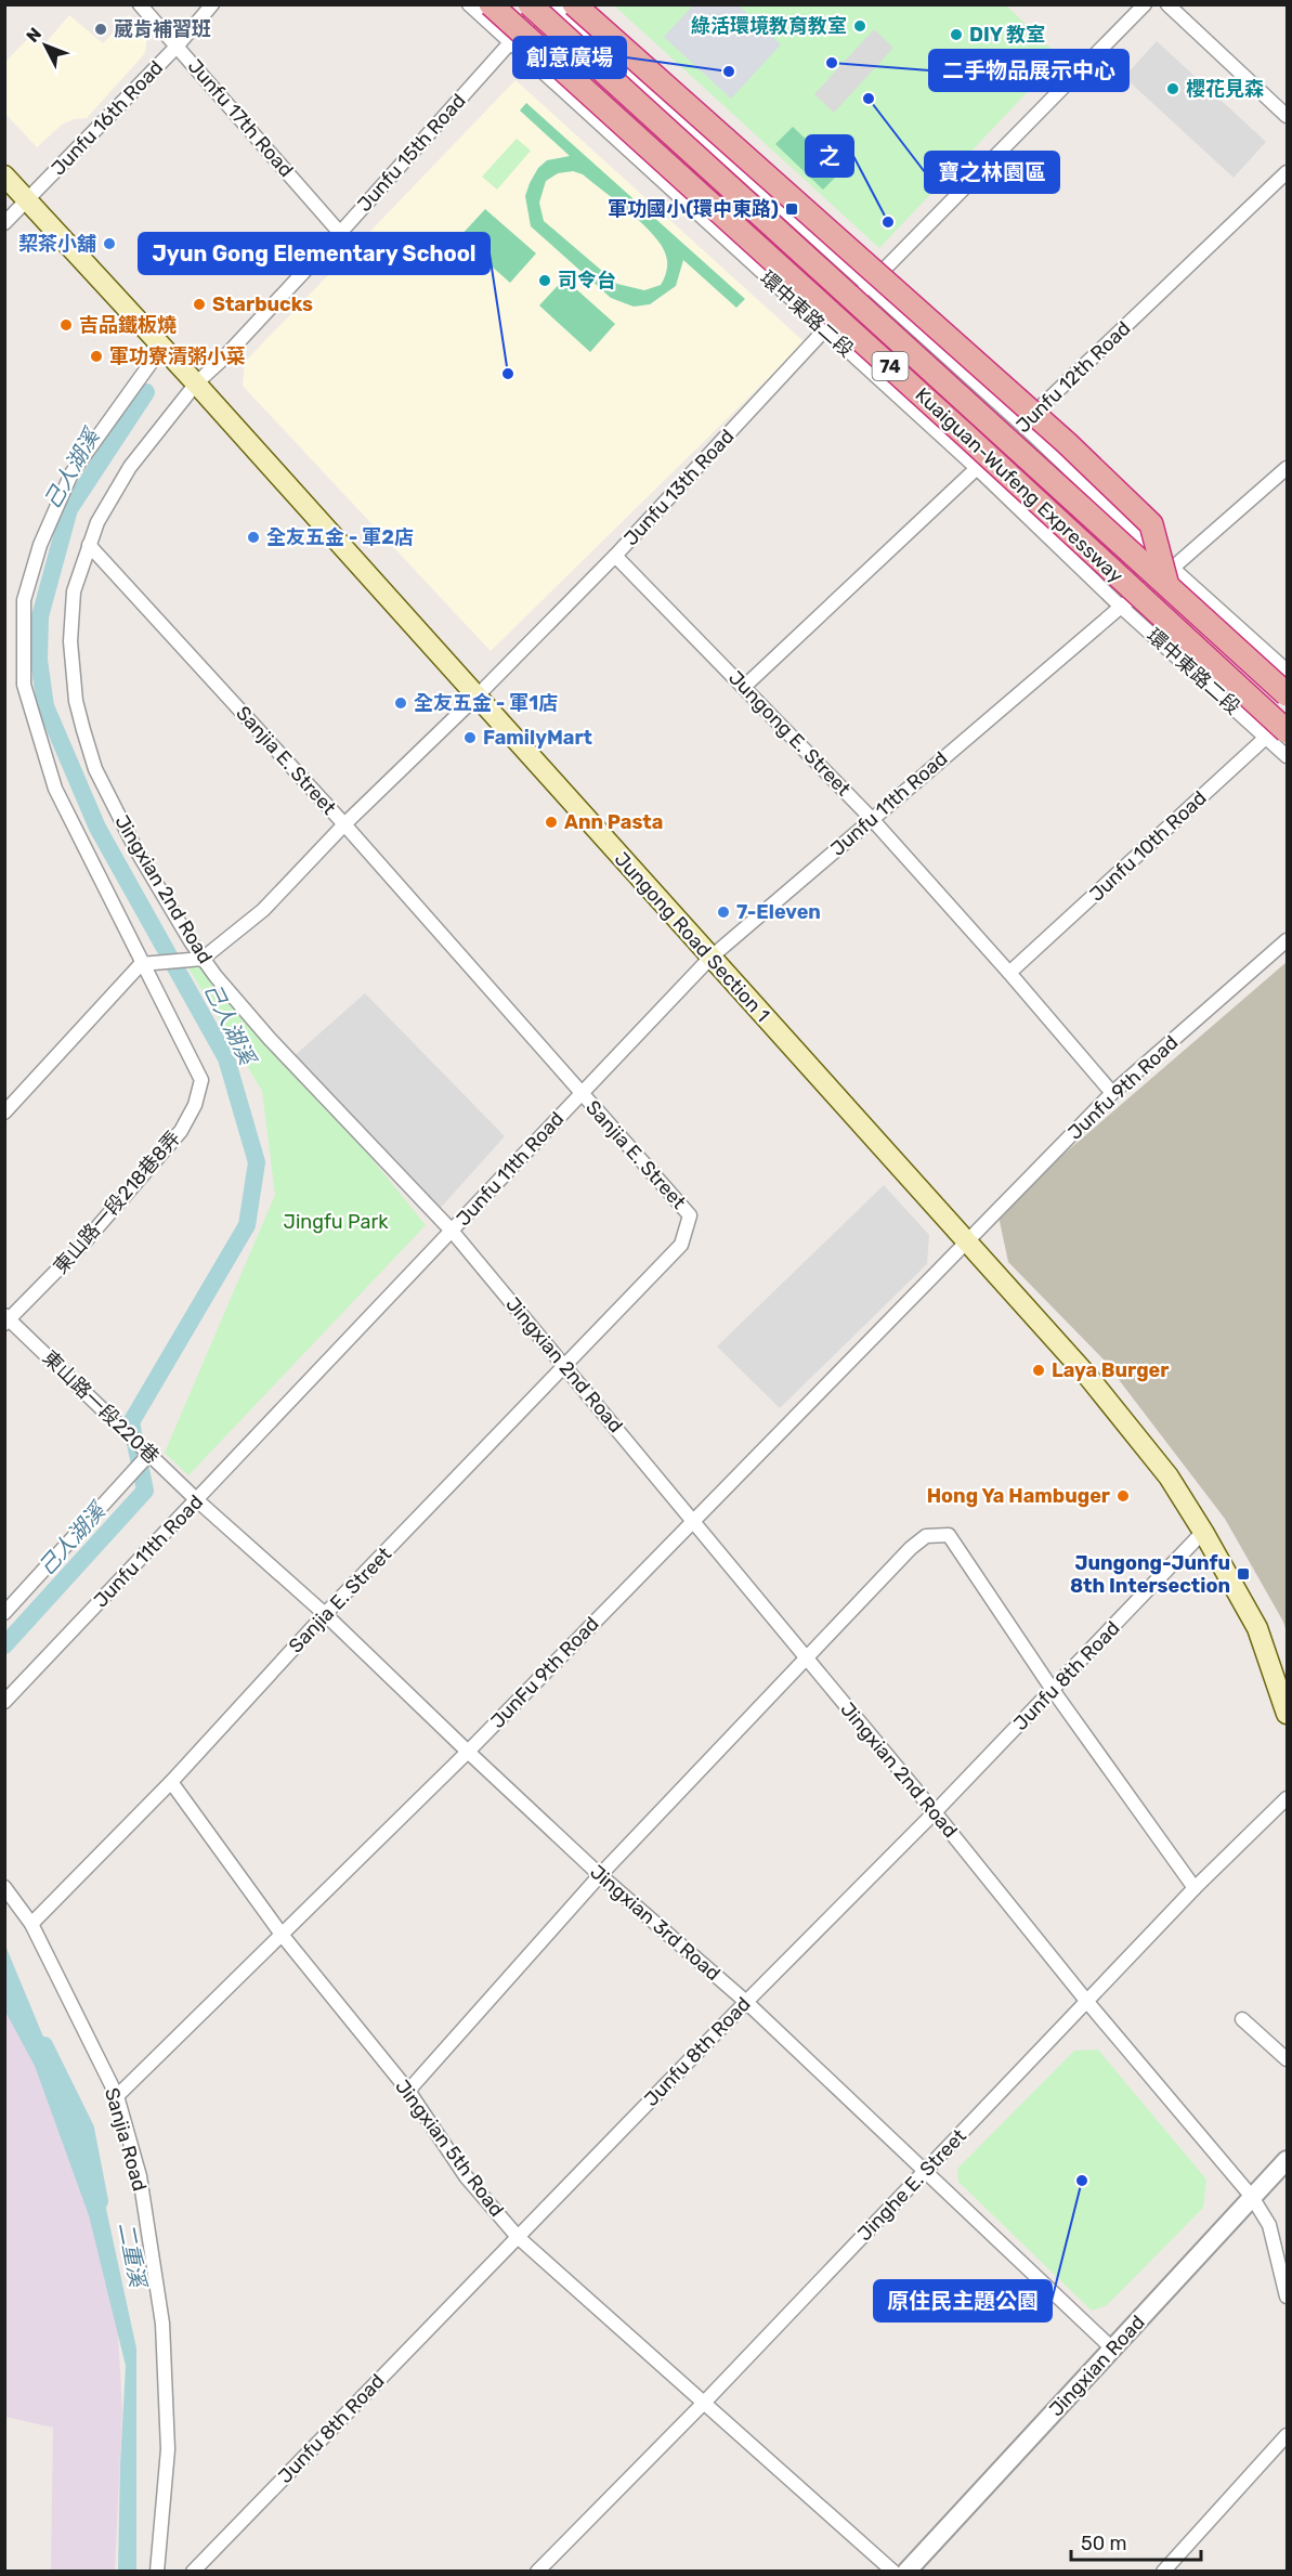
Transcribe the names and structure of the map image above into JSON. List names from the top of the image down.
{
  "streets": {
    "highway": ["74", "Kuaiguan-Wufeng Expressway"],
    "main road": ["Jungong Road Section 1"],
    "street": [
      "Junfu 16th Road",
      "Junfu 17th Road",
      "Junfu 15th Road",
      "環中東路二段",
      "Junfu 12th Road",
      "Junfu 13th Road",
      "Jungong E. Street",
      "Sanjia E. Street",
      "Junfu 11th Road",
      "Junfu 10th Road",
      "Jingxian 2nd Road",
      "Junfu 9th Road",
      "東山路一段218巷8弄",
      "東山路一段220巷",
      "JunFu 9th Road",
      "Junfu 8th Road",
      "Jingxian 3rd Road",
      "Sanjia Road",
      "Jingxian 5th Road",
      "Jinghe E. Street",
      "Jingxian Road"
    ]
  },
  "crossings": [
    ["Junfu 16th Road", "Junfu 17th Road"],
    ["Junfu 16th Road", "Jungong Road Section 1"],
    ["Junfu 17th Road", "Junfu 15th Road"],
    ["Junfu 15th Road", "環中東路二段"],
    ["Junfu 15th Road", "Jingxian 2nd Road"],
    ["Junfu 15th Road", "Jungong Road Section 1"],
    ["環中東路二段", "Junfu 12th Road"],
    ["環中東路二段", "Kuaiguan-Wufeng Expressway"],
    ["環中東路二段", "Junfu 13th Road"],
    ["環中東路二段", "Junfu 11th Road"],
    ["環中東路二段", "Junfu 10th Road"],
    ["Junfu 12th Road", "Jungong E. Street"],
    ["Kuaiguan-Wufeng Expressway", "Junfu 11th Road"],
    ["Kuaiguan-Wufeng Expressway", "Junfu 10th Road"],
    ["Junfu 13th Road", "Jungong E. Street"],
    ["Junfu 13th Road", "Sanjia E. Street"],
    ["Junfu 13th Road", "Jingxian 2nd Road"],
    ["Junfu 13th Road", "Jungong Road Section 1"],
    ["Jungong E. Street", "Junfu 11th Road"],
    ["Jungong E. Street", "Junfu 10th Road"],
    ["Jungong E. Street", "Junfu 9th Road"],
    ["Sanjia E. Street", "Junfu 11th Road"],
    ["Sanjia E. Street", "Jingxian 2nd Road"],
    ["Sanjia E. Street", "Jingxian 3rd Road"],
    ["Sanjia E. Street", "Sanjia Road"],
    ["Sanjia E. Street", "Jingxian 5th Road"],
    ["Junfu 11th Road", "Jingxian 2nd Road"],
    ["Junfu 11th Road", "Jungong Road Section 1"],
    ["Junfu 11th Road", "東山路一段220巷"],
    ["Junfu 11th Road", "Jingxian 3rd Road"],
    ["Jingxian 2nd Road", "Jungong Road Section 1"],
    ["Jingxian 2nd Road", "JunFu 9th Road"],
    ["Jingxian 2nd Road", "Junfu 8th Road"],
    ["Jingxian 2nd Road", "Jinghe E. Street"],
    ["Jingxian 2nd Road", "Jingxian Road"],
    ["Jungong Road Section 1", "Junfu 9th Road"],
    ["Jungong Road Section 1", "東山路一段218巷8弄"],
    ["Jungong Road Section 1", "JunFu 9th Road"],
    ["Jungong Road Section 1", "Junfu 8th Road"],
    ["Junfu 9th Road", "JunFu 9th Road"],
    ["東山路一段218巷8弄", "東山路一段220巷"],
    ["東山路一段220巷", "Jingxian 3rd Road"],
    ["JunFu 9th Road", "Jingxian 3rd Road"],
    ["JunFu 9th Road", "Sanjia Road"],
    ["JunFu 9th Road", "Jingxian 5th Road"],
    ["Junfu 8th Road", "Jingxian 3rd Road"],
    ["Junfu 8th Road", "Jingxian 5th Road"],
    ["Jingxian 3rd Road", "Jinghe E. Street"],
    ["Jingxian 3rd Road", "Jingxian Road"],
    ["Jingxian 5th Road", "Jinghe E. Street"]
  ],
  "water": ["己人湖溪", "二重溪"],
  "parks": ["Jingfu Park"],
  "places": {
    "other": [
      "綠活環境教育教室",
      "葳肯補習班",
      "DIY 教室",
      "二手物品展示中心",
      "創意廣場",
      "櫻花見森",
      "寶之林園區",
      "之",
      "栔茶小舖",
      "司令台",
      "Starbucks",
      "吉品鐵板燒",
      "軍功寮清粥小菜",
      "Jyun Gong Elementary School",
      "全友五金 - 軍2店",
      "全友五金 - 軍1店",
      "FamilyMart",
      "Ann Pasta",
      "7-Eleven",
      "Laya Burger",
      "Hong Ya Hambuger",
      "原住民主題公園"
    ],
    "transit": ["軍功國小(環中東路)", "Jungong-Junfu 8th Intersection"]
  },
  "scale_bar": "50 m",
  "north": "top left"
}
